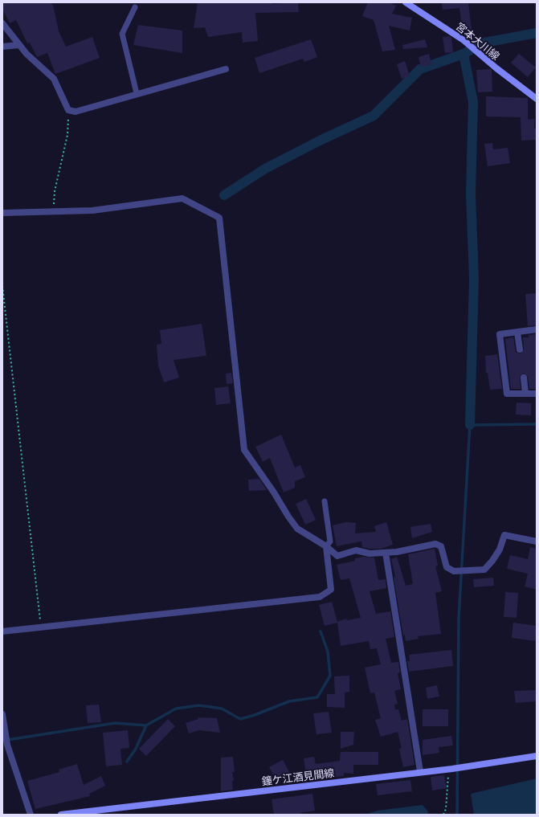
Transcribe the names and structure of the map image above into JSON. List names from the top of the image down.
{
  "streets": {
    "main road": ["宮本大川線", "鐘ケ江酒見間線"]
  }
}
